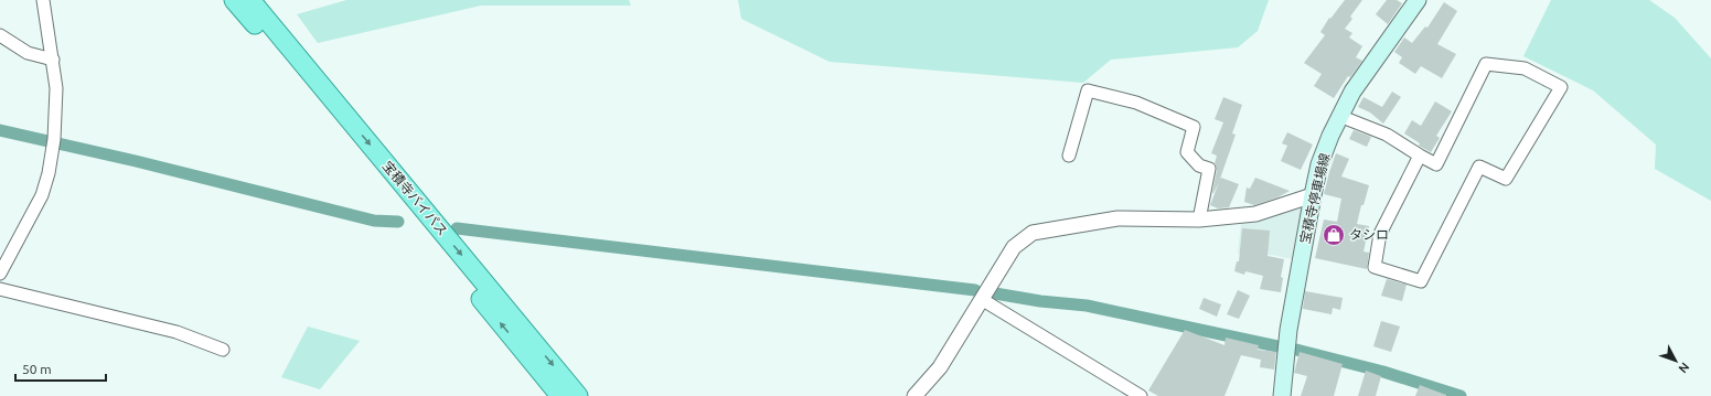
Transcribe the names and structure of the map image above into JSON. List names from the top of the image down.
{
  "streets": {
    "main road": ["宝積寺バイパス", "宝積寺停車場線"]
  },
  "places": {
    "shop": ["タシロ"]
  },
  "scale_bar": "50 m",
  "north": "bottom right"
}
